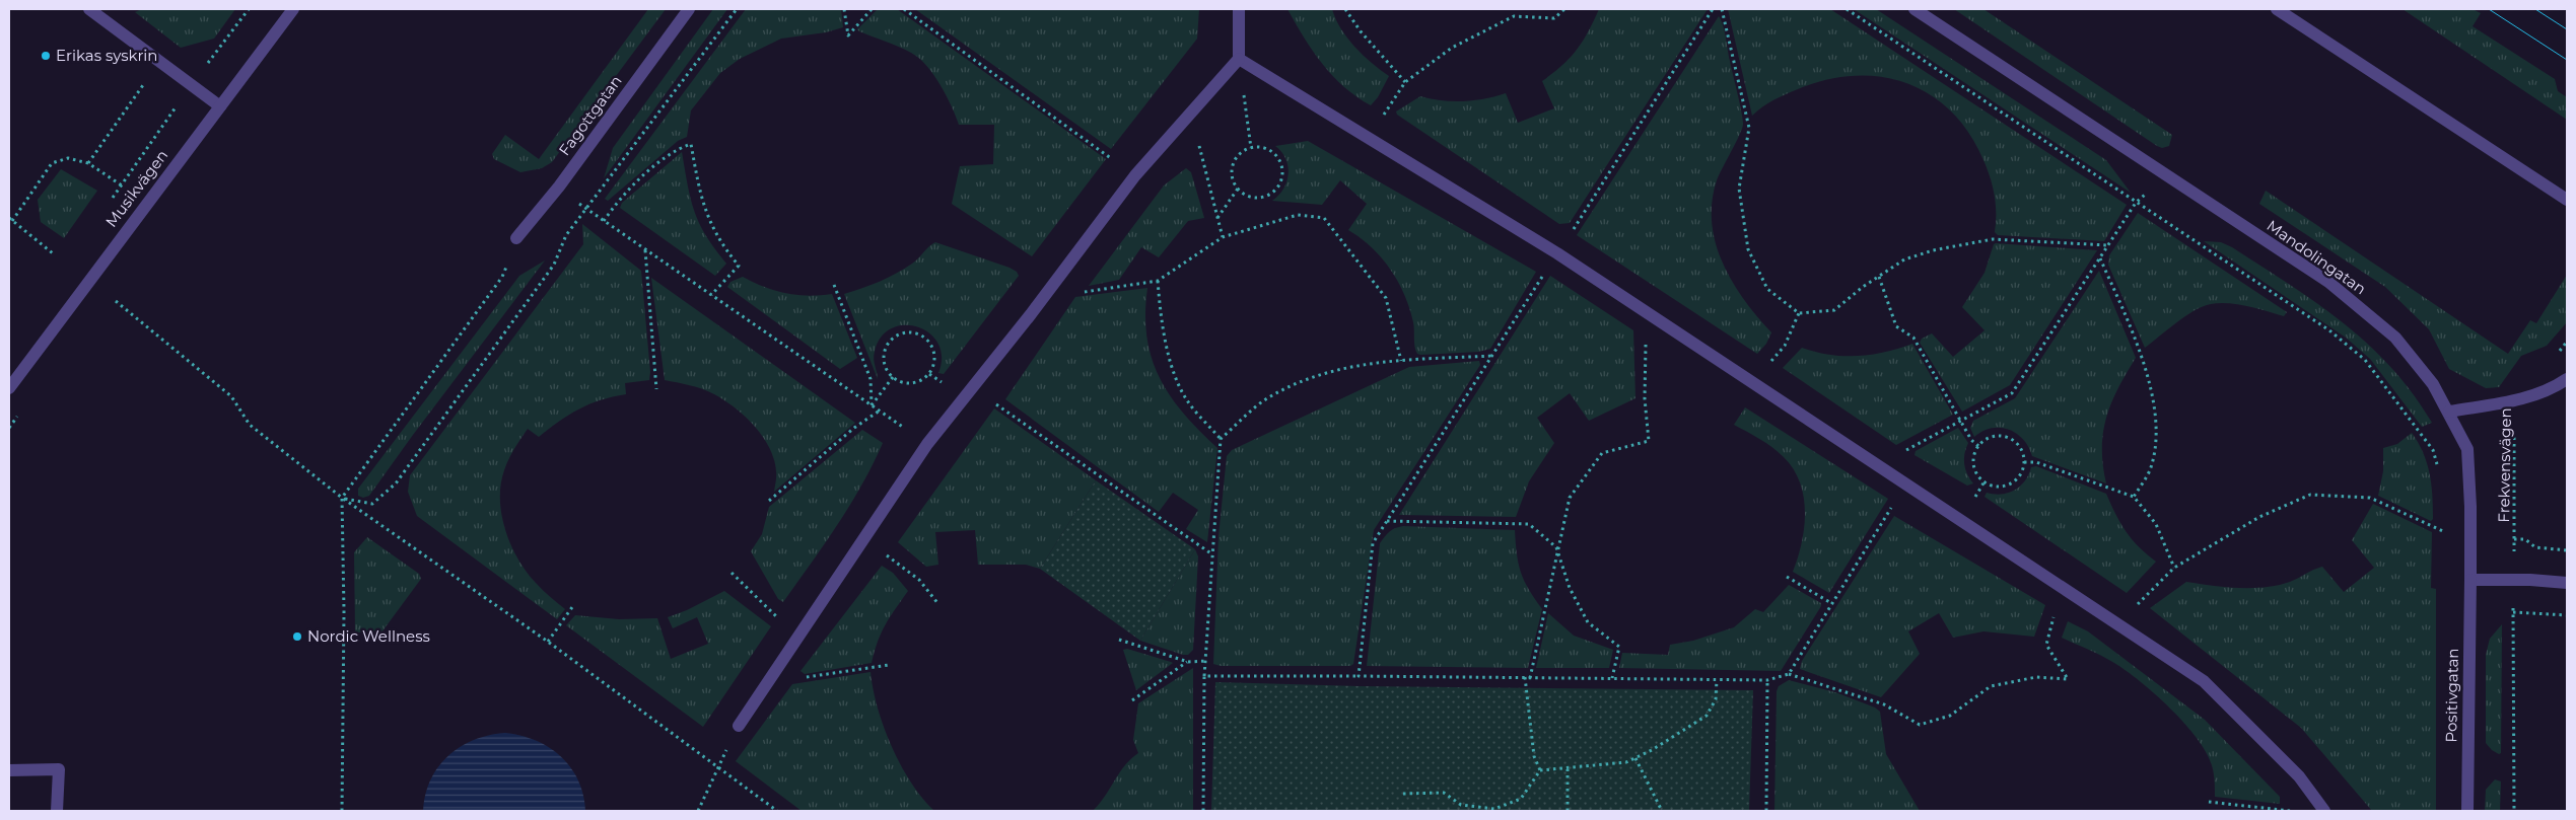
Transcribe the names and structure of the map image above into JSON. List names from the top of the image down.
{
  "streets": {
    "street": [
      "Fagottgatan",
      "Musikvägen",
      "Mandolingatan",
      "Positivgatan"
    ],
    "path": ["Frekvensvägen"]
  },
  "crossings": [
    ["Mandolingatan", "Positivgatan"]
  ],
  "places": ["Erikas syskrin", "Nordic Wellness"]
}
